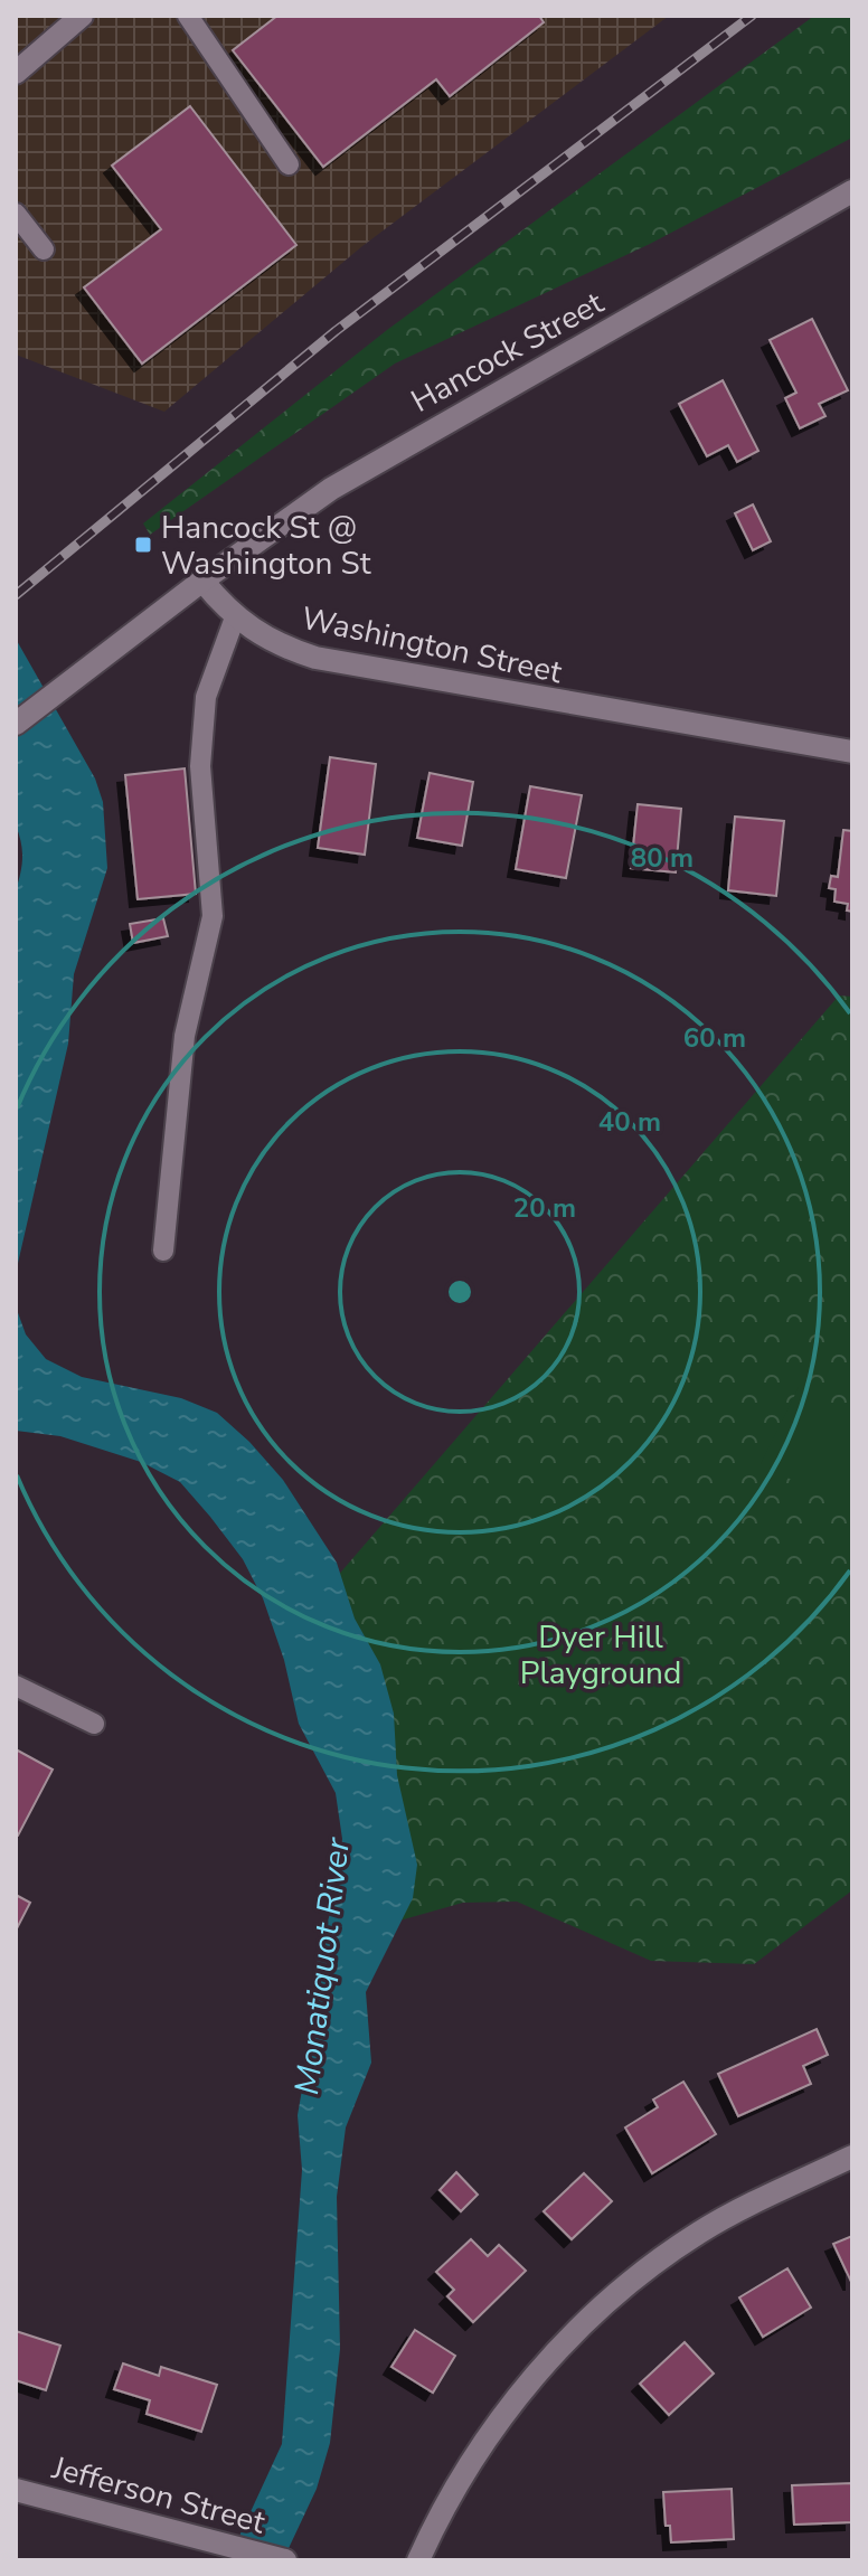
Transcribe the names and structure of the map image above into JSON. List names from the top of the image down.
{
  "streets": {
    "street": ["Hancock Street", "Washington Street", "Jefferson Street"]
  },
  "crossings": [
    ["Hancock Street", "Washington Street"]
  ],
  "water": ["Monatiquot River"],
  "parks": ["Dyer Hill Playground"],
  "places": {
    "transit": ["Hancock St @ Washington St"]
  },
  "rings": [
    "80 m",
    "60 m",
    "40 m",
    "20 m"
  ]
}
